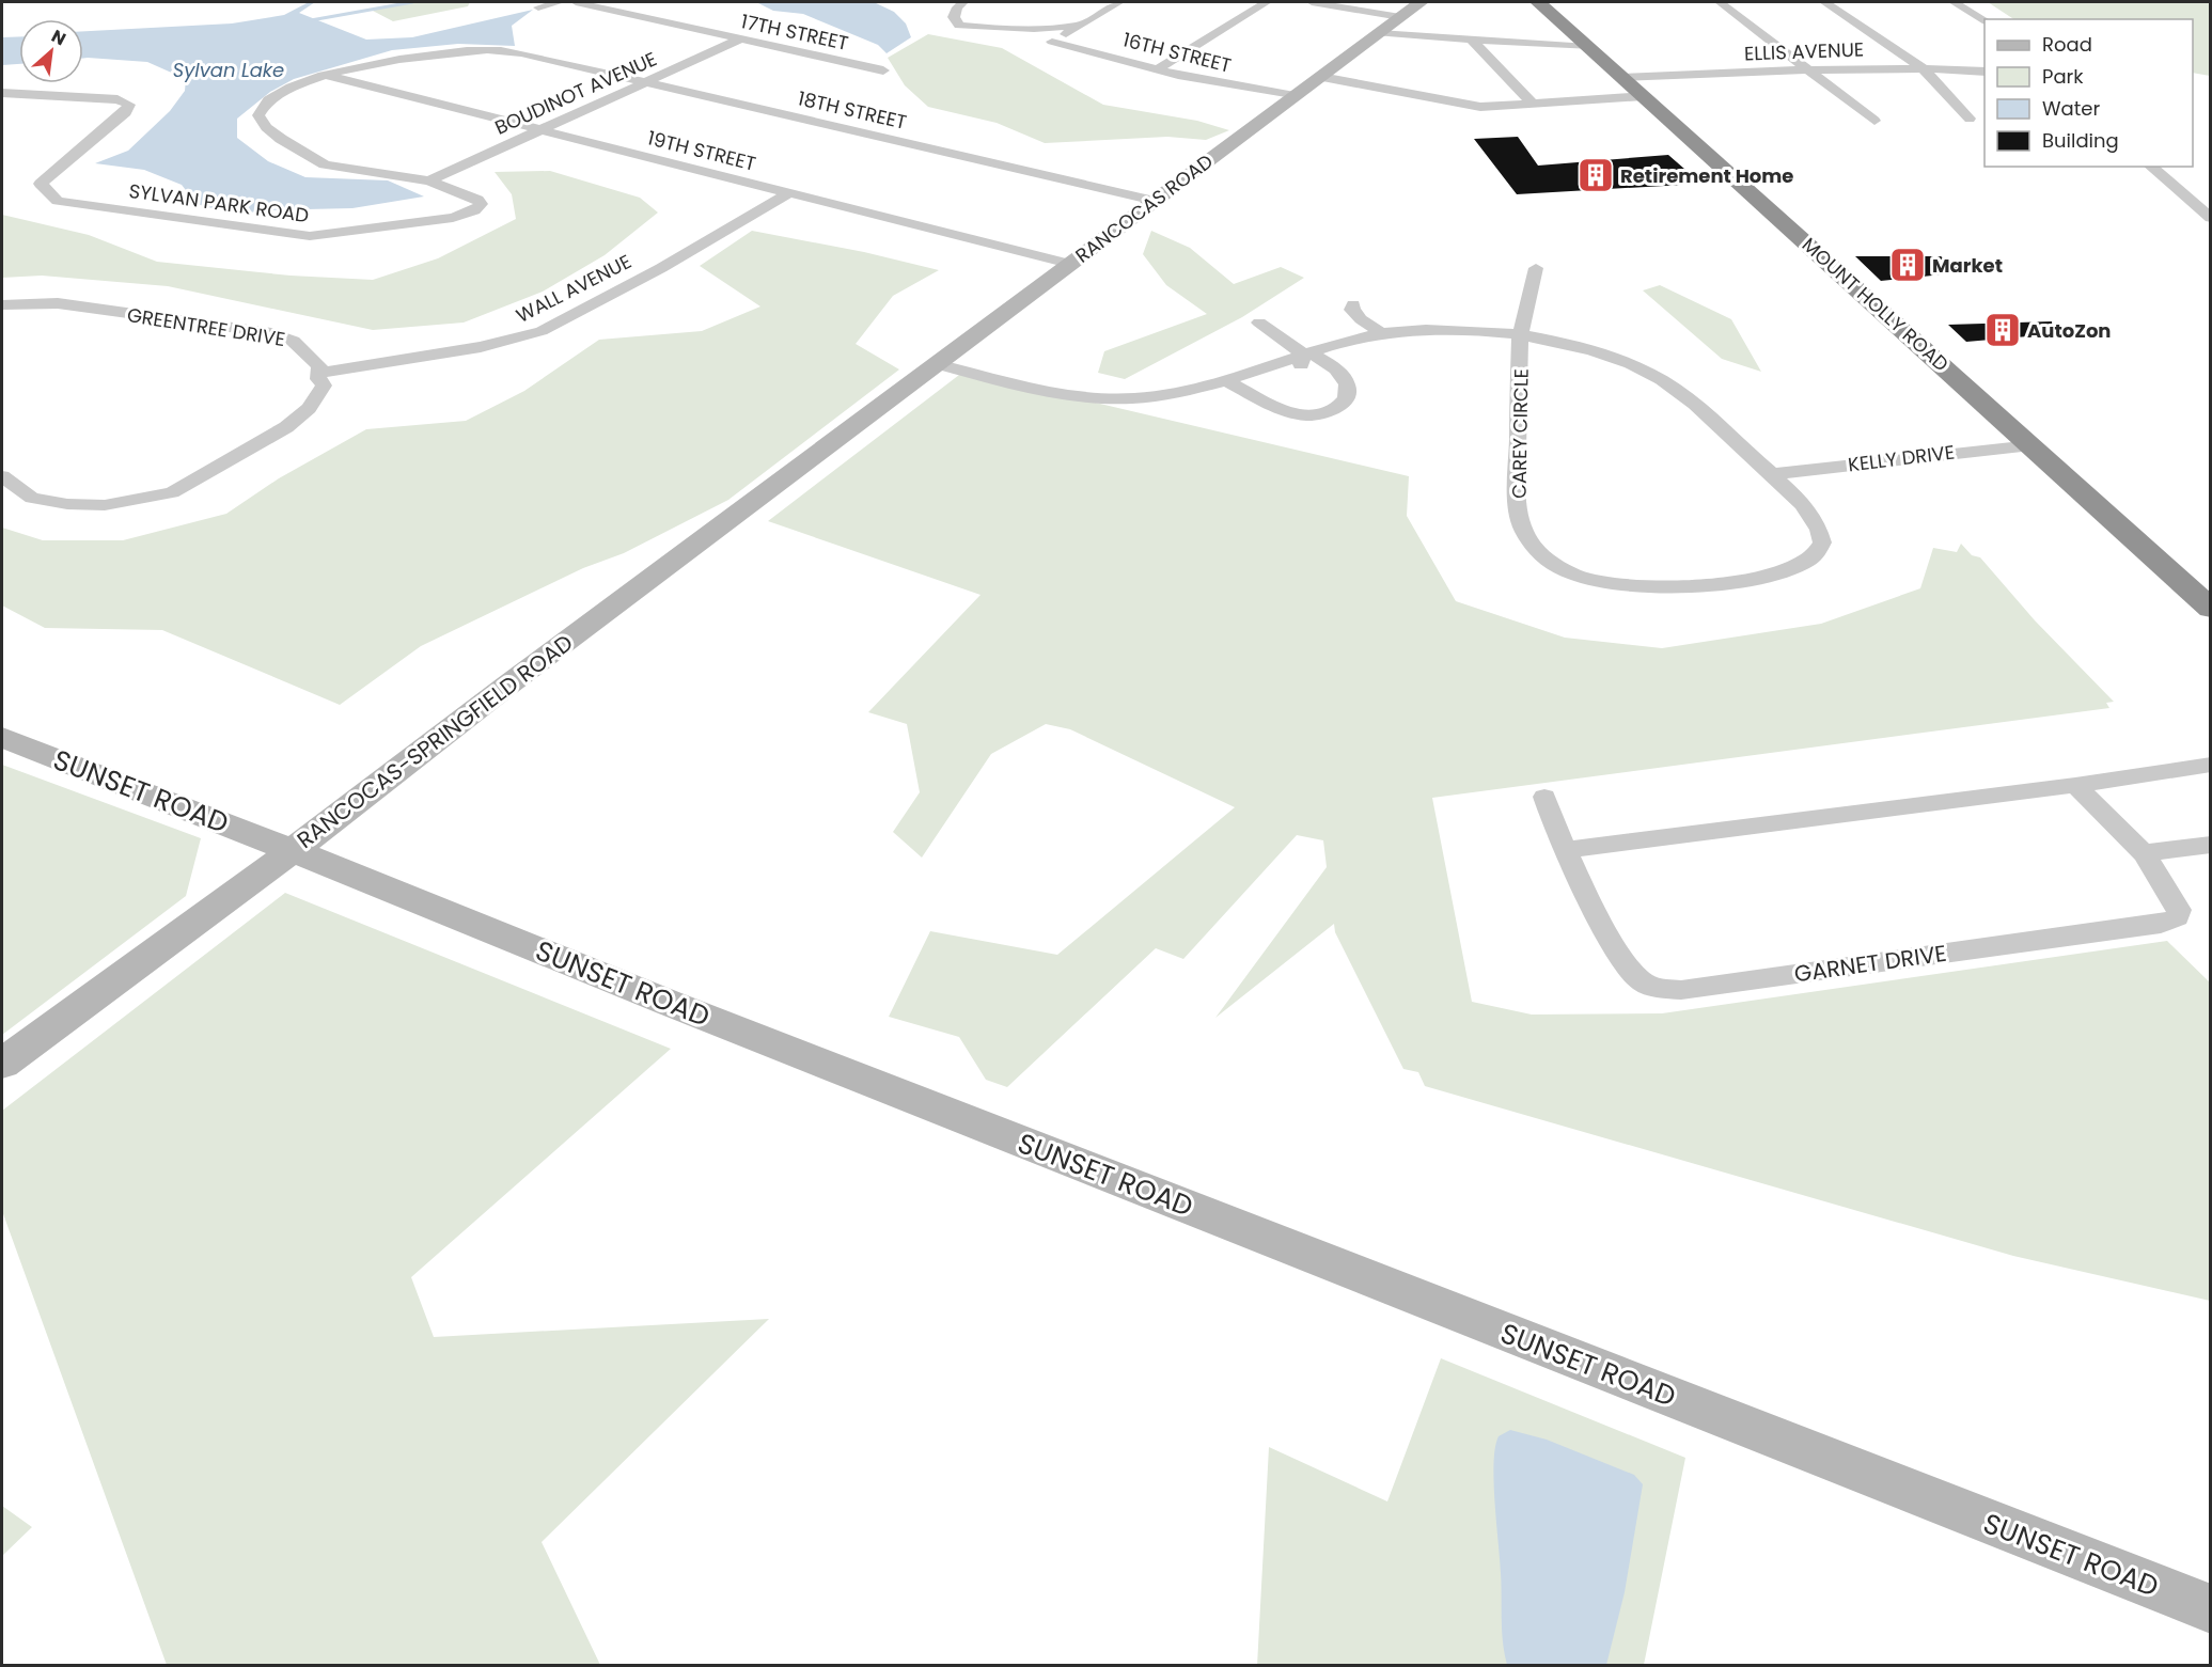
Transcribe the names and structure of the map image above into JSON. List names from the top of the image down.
{
  "streets": {
    "highway": ["MOUNT HOLLY ROAD"],
    "main road": ["RANCOCAS ROAD", "RANCOCAS-SPRINGFIELD ROAD", "SUNSET ROAD"],
    "street": [
      "17TH STREET",
      "ELLIS AVENUE",
      "16TH STREET",
      "BOUDINOT AVENUE",
      "18TH STREET",
      "19TH STREET",
      "SYLVAN PARK ROAD",
      "WALL AVENUE",
      "GREENTREE DRIVE",
      "CAREY CIRCLE",
      "KELLY DRIVE",
      "GARNET DRIVE"
    ]
  },
  "crossings": [
    ["17TH STREET", "BOUDINOT AVENUE"],
    ["ELLIS AVENUE", "MOUNT HOLLY ROAD"],
    ["16TH STREET", "RANCOCAS ROAD"],
    ["BOUDINOT AVENUE", "18TH STREET"],
    ["BOUDINOT AVENUE", "19TH STREET"],
    ["BOUDINOT AVENUE", "SYLVAN PARK ROAD"],
    ["18TH STREET", "SYLVAN PARK ROAD"],
    ["18TH STREET", "RANCOCAS ROAD"],
    ["19TH STREET", "SYLVAN PARK ROAD"],
    ["19TH STREET", "RANCOCAS ROAD"],
    ["19TH STREET", "WALL AVENUE"],
    ["RANCOCAS ROAD", "RANCOCAS-SPRINGFIELD ROAD"],
    ["WALL AVENUE", "GREENTREE DRIVE"],
    ["MOUNT HOLLY ROAD", "KELLY DRIVE"],
    ["CAREY CIRCLE", "KELLY DRIVE"],
    ["RANCOCAS-SPRINGFIELD ROAD", "SUNSET ROAD"]
  ],
  "water": ["Sylvan Lake"],
  "places": {
    "building": ["Retirement Home", "Market", "AutoZon"]
  },
  "legend": [
    "Road",
    "Park",
    "Water",
    "Building"
  ],
  "north": "top right"
}
